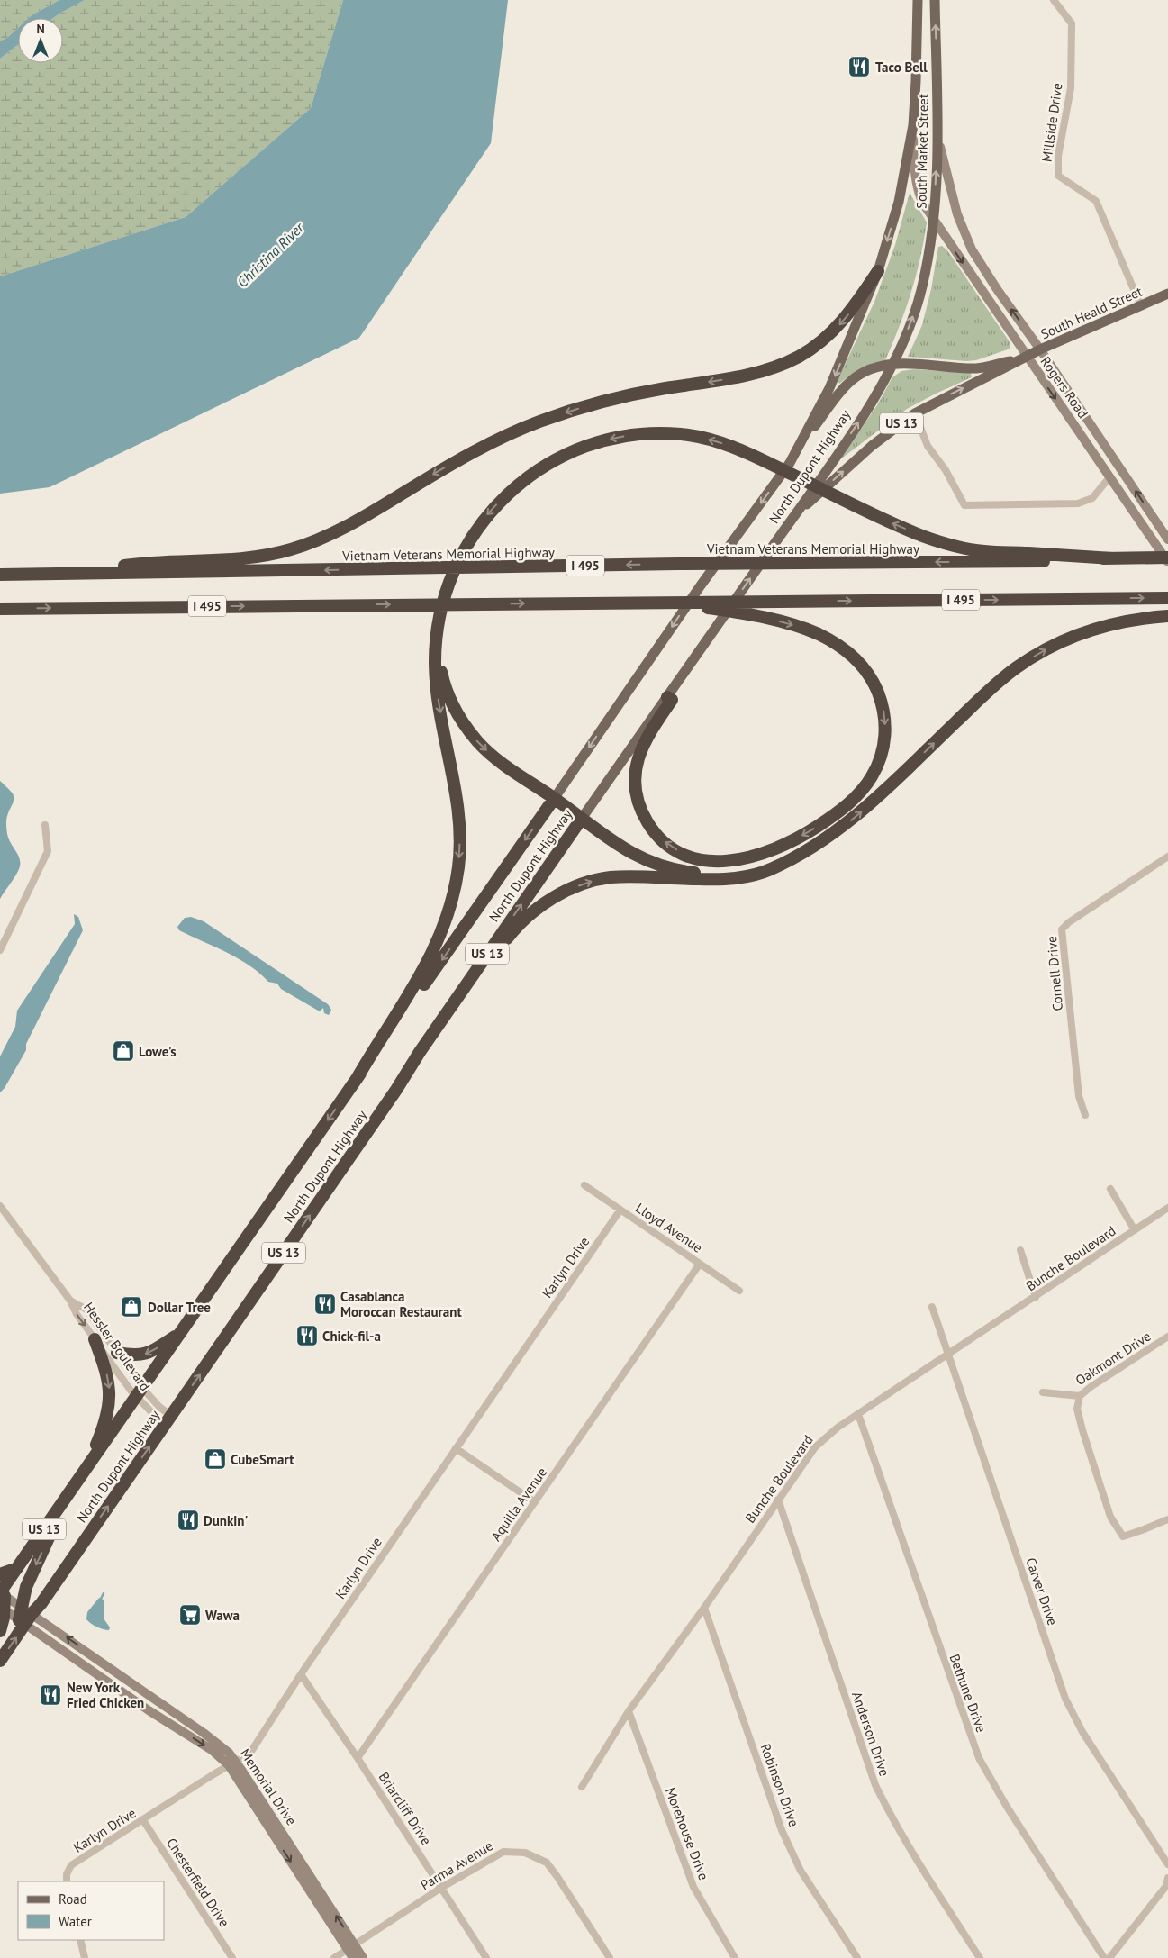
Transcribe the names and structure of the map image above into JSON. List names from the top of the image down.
{
  "streets": {
    "highway": [
      "US 13",
      "North Dupont Highway",
      "Vietnam Veterans Memorial Highway",
      "I 495"
    ],
    "main road": ["South Market Street", "South Heald Street"],
    "street": [
      "Millside Drive",
      "Rogers Road",
      "Cornell Drive",
      "Lloyd Avenue",
      "Bunche Boulevard",
      "Karlyn Drive",
      "Hessler Boulevard",
      "Oakmont Drive",
      "Aquilla Avenue",
      "Carver Drive",
      "Bethune Drive",
      "Anderson Drive",
      "Robinson Drive",
      "Memorial Drive",
      "Briarcliff Drive",
      "Morehouse Drive",
      "Parma Avenue",
      "Chesterfield Drive"
    ]
  },
  "crossings": [
    ["Millside Drive", "South Heald Street"],
    ["South Market Street", "Rogers Road"],
    ["South Market Street", "North Dupont Highway"],
    ["South Heald Street", "Rogers Road"],
    ["South Heald Street", "North Dupont Highway"],
    ["Rogers Road", "North Dupont Highway"],
    ["North Dupont Highway", "Hessler Boulevard"],
    ["North Dupont Highway", "Memorial Drive"],
    ["Lloyd Avenue", "Karlyn Drive"],
    ["Lloyd Avenue", "Aquilla Avenue"],
    ["Bunche Boulevard", "Carver Drive"],
    ["Bunche Boulevard", "Bethune Drive"],
    ["Bunche Boulevard", "Anderson Drive"],
    ["Bunche Boulevard", "Robinson Drive"],
    ["Bunche Boulevard", "Morehouse Drive"],
    ["Karlyn Drive", "Memorial Drive"],
    ["Karlyn Drive", "Briarcliff Drive"],
    ["Karlyn Drive", "Chesterfield Drive"],
    ["Aquilla Avenue", "Briarcliff Drive"],
    ["Memorial Drive", "Parma Avenue"],
    ["Briarcliff Drive", "Parma Avenue"]
  ],
  "water": ["Christina River"],
  "places": {
    "restaurant": [
      "Taco Bell",
      "Casablanca Moroccan Restaurant",
      "Chick-fil-a",
      "Dunkin'",
      "New York Fried Chicken"
    ],
    "shop": ["Lowe's", "Dollar Tree", "CubeSmart"],
    "supermarket": ["Wawa"]
  },
  "legend": ["Road", "Water"],
  "north": "top"
}
